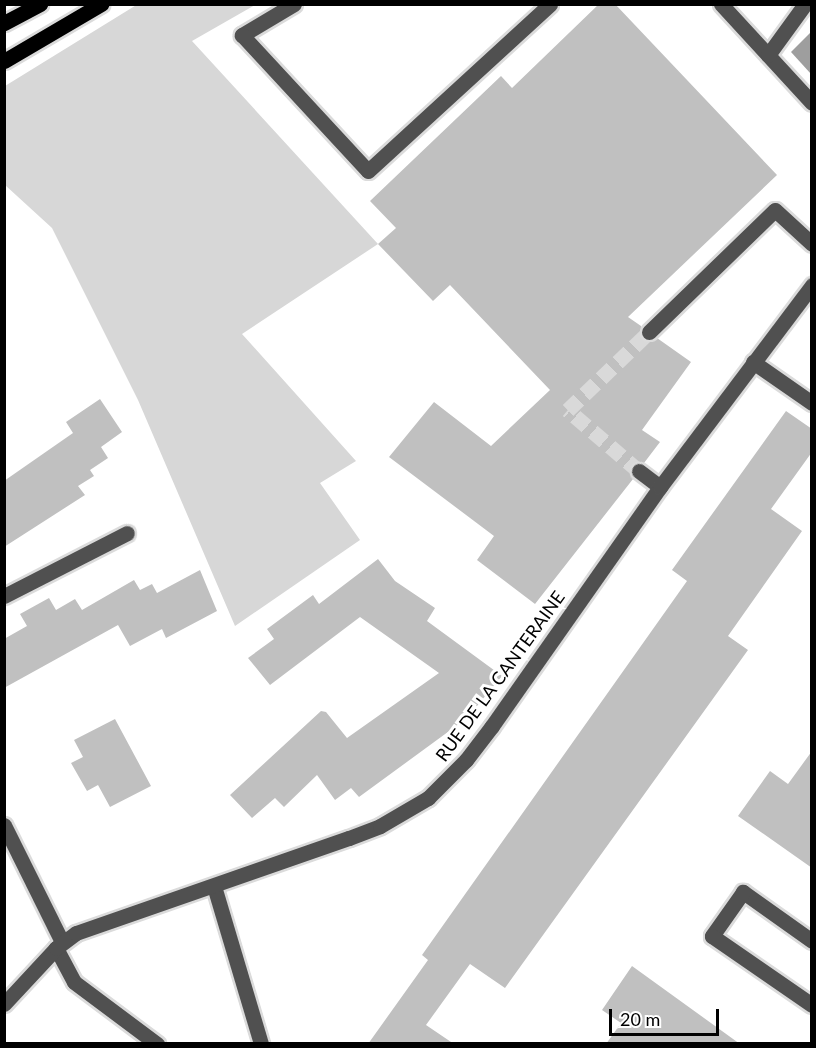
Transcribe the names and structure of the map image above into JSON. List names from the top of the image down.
{
  "streets": {
    "street": ["RUE DE LA CANTERAINE"]
  },
  "scale_bar": "20 m"
}
